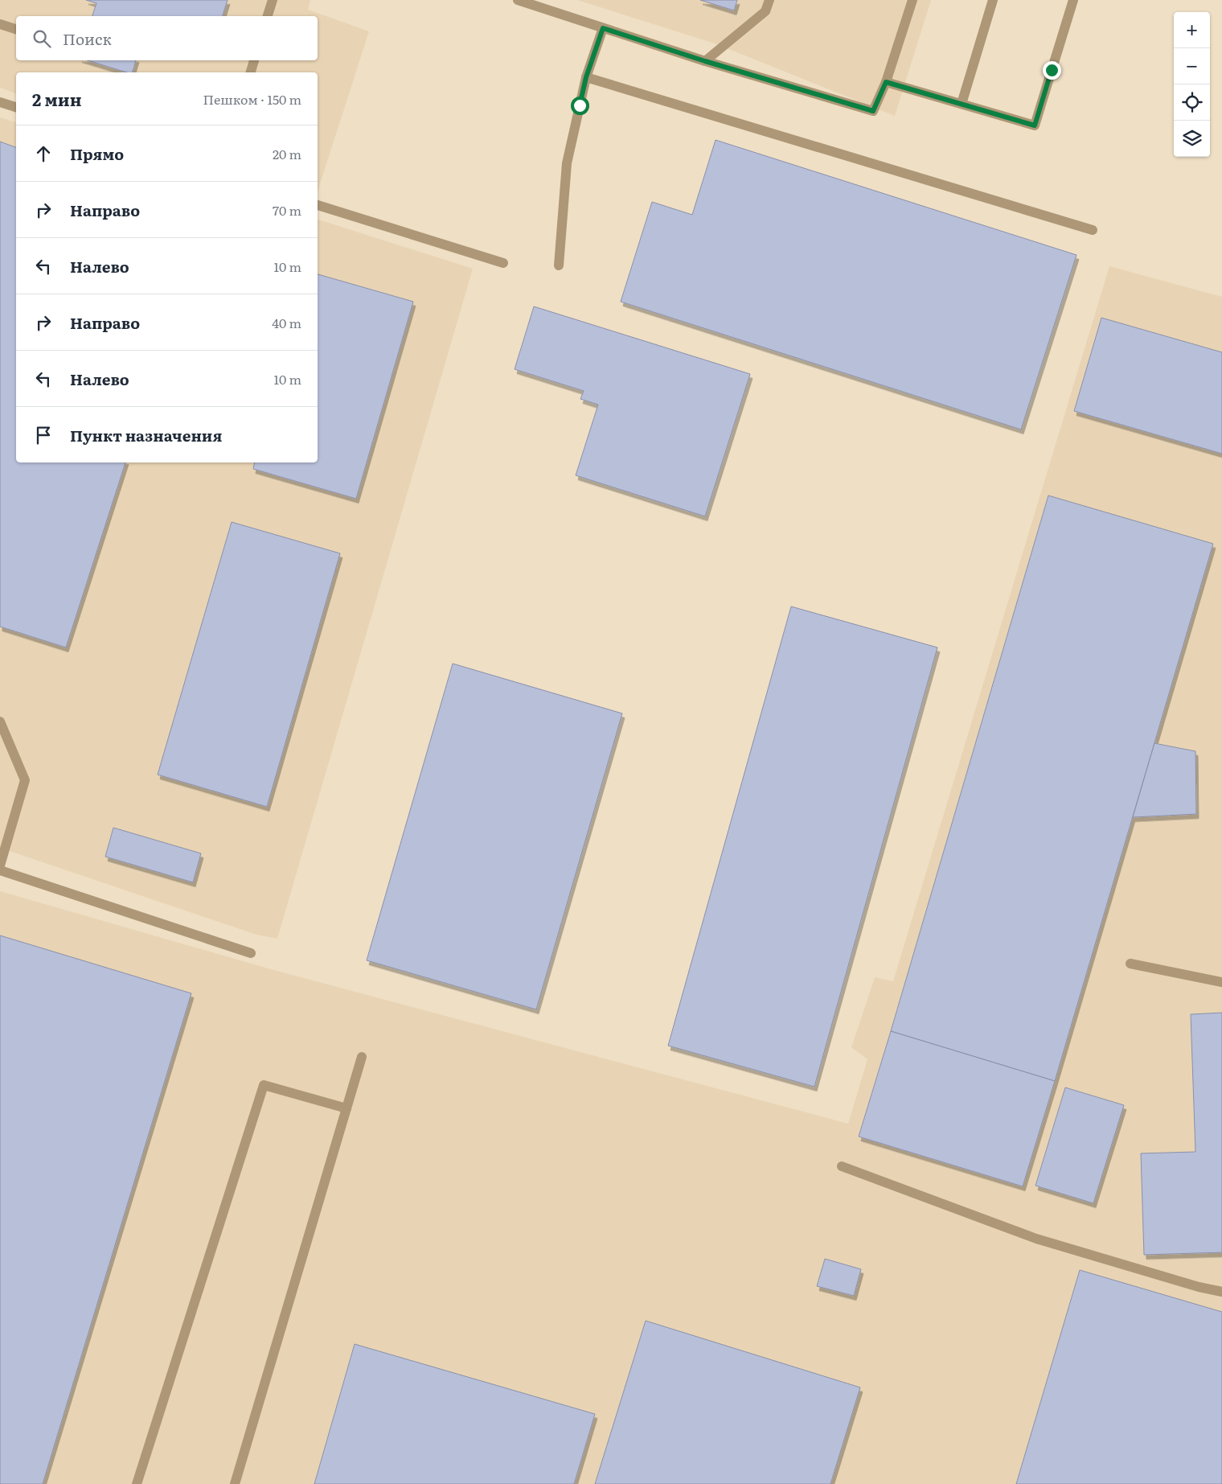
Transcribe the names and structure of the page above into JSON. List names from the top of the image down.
{
  "page": {
    "map_buttons": ["+", "−"],
    "search": "Поиск",
    "heading": ["2 мин", "Пешком · 150 m"],
    "list": [
      ["Прямо", "20 m"],
      ["Направо", "70 m"],
      ["Налево", "10 m"],
      ["Направо", "40 m"],
      ["Налево", "10 m"],
      "Пункт назначения"
    ]
  }
}
